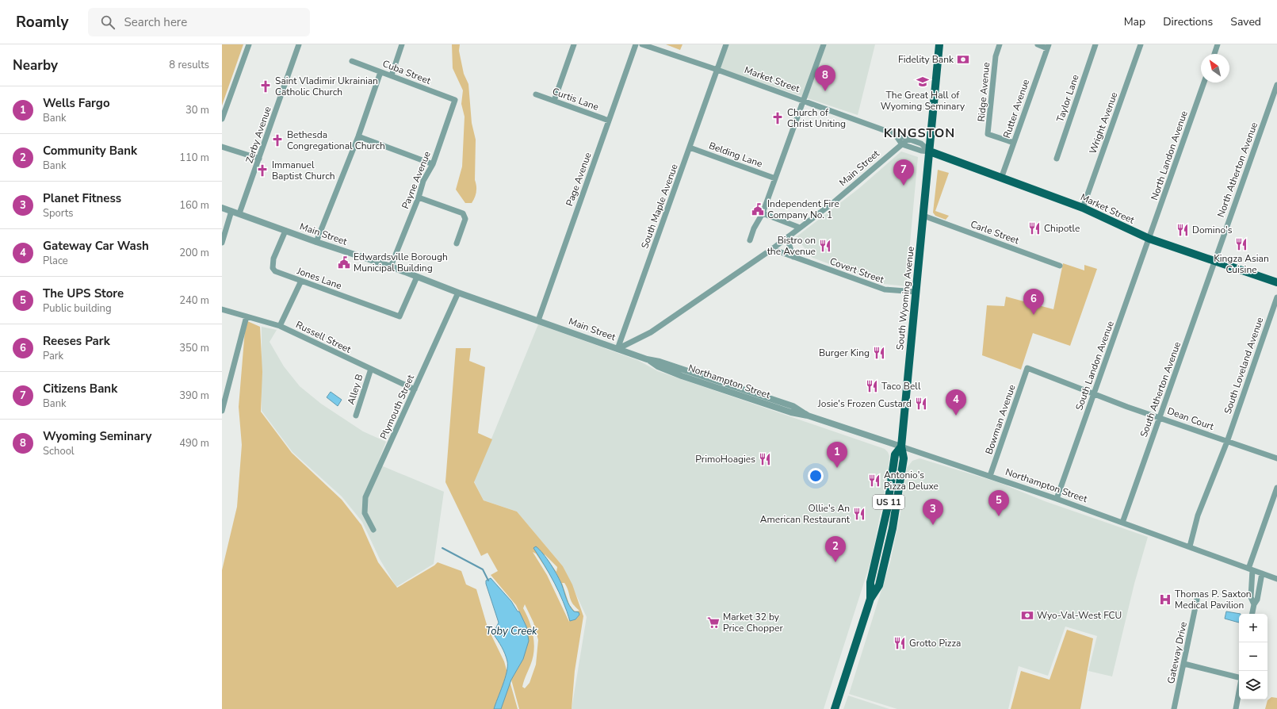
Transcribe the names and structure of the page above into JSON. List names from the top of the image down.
{
  "streets": {
    "main road": ["Market Street", "South Wyoming Avenue", "US 11"],
    "street": [
      "Cuba Street",
      "Ridge Avenue",
      "Taylor Lane",
      "Curtis Lane",
      "Rutter Avenue",
      "Wright Avenue",
      "Zerby Avenue",
      "Belding Lane",
      "North Landon Avenue",
      "Main Street",
      "North Atherton Avenue",
      "Page Avenue",
      "Payne Avenue",
      "South Maple Avenue",
      "Carle Street",
      "Covert Street",
      "Jones Lane",
      "Russell Street",
      "South Landon Avenue",
      "South Loveland Avenue",
      "Northampton Street",
      "Alley B",
      "South Atherton Avenue",
      "Plymouth Street",
      "Dean Court",
      "Bowman Avenue",
      "Gateway Drive"
    ]
  },
  "crossings": [
    ["Cuba Street", "Payne Avenue"],
    ["Market Street", "Rutter Avenue"],
    ["Market Street", "Wright Avenue"],
    ["Market Street", "North Landon Avenue"],
    ["Market Street", "Main Street"],
    ["Market Street", "North Atherton Avenue"],
    ["Market Street", "South Maple Avenue"],
    ["Market Street", "South Wyoming Avenue"],
    ["Market Street", "South Landon Avenue"],
    ["Market Street", "South Atherton Avenue"],
    ["Market Street", "US 11"],
    ["Ridge Avenue", "Rutter Avenue"],
    ["Curtis Lane", "Page Avenue"],
    ["Zerby Avenue", "Main Street"],
    ["Belding Lane", "South Maple Avenue"],
    ["North Landon Avenue", "South Landon Avenue"],
    ["Main Street", "Page Avenue"],
    ["Main Street", "Payne Avenue"],
    ["Main Street", "South Maple Avenue"],
    ["Main Street", "Covert Street"],
    ["Main Street", "Jones Lane"],
    ["Main Street", "Northampton Street"],
    ["Main Street", "Plymouth Street"],
    ["North Atherton Avenue", "South Atherton Avenue"],
    ["South Maple Avenue", "Northampton Street"],
    ["Carle Street", "South Wyoming Avenue"],
    ["Covert Street", "South Wyoming Avenue"],
    ["South Wyoming Avenue", "Northampton Street"],
    ["South Wyoming Avenue", "US 11"],
    ["Russell Street", "Alley B"],
    ["Russell Street", "Plymouth Street"],
    ["South Landon Avenue", "Northampton Street"],
    ["South Landon Avenue", "Dean Court"],
    ["South Loveland Avenue", "Northampton Street"],
    ["South Loveland Avenue", "Dean Court"],
    ["Northampton Street", "South Atherton Avenue"],
    ["Northampton Street", "Bowman Avenue"],
    ["South Atherton Avenue", "Dean Court"],
    ["Dean Court", "Bowman Avenue"]
  ],
  "districts": ["KINGSTON"],
  "water": ["Toby Creek"],
  "places": {
    "bank": ["Fidelity Bank", "Wyo-Val-West FCU"],
    "school or university": ["The Great Hall of Wyoming Seminary"],
    "church": [
      "Saint Vladimir Ukrainian Catholic Church",
      "Church of Christ Uniting",
      "Bethesda Congregational Church",
      "Immanuel Baptist Church"
    ],
    "public building": ["Independent Fire Company No. 1", "Edwardsville Borough Municipal Building"],
    "restaurant": [
      "Chipotle",
      "Domino's",
      "Kingza Asian Cuisine",
      "Bistro on the Avenue",
      "Burger King",
      "Taco Bell",
      "Josie's Frozen Custard",
      "PrimoHoagies",
      "Antonio's Pizza Deluxe",
      "Ollie's An American Restaurant",
      "Grotto Pizza"
    ],
    "hospital": ["Thomas P. Saxton Medical Pavilion"],
    "supermarket": ["Market 32 by Price Chopper"]
  },
  "north": "top left",
  "page": {
    "header": "Roamly",
    "search": "Search here",
    "nav": ["Map", "Directions", "Saved"],
    "heading": ["Nearby", "8 results"],
    "pins": [
      "8",
      "7",
      "6",
      "4",
      "1",
      "5",
      "3",
      "2"
    ],
    "list": [
      {
        "mark": "1",
        "name": "Wells Fargo",
        "note": "Bank",
        "value": "30 m"
      },
      {
        "mark": "2",
        "name": "Community Bank",
        "note": "Bank",
        "value": "110 m"
      },
      {
        "mark": "3",
        "name": "Planet Fitness",
        "note": "Sports",
        "value": "160 m"
      },
      {
        "mark": "4",
        "name": "Gateway Car Wash",
        "note": "Place",
        "value": "200 m"
      },
      {
        "mark": "5",
        "name": "The UPS Store",
        "note": "Public building",
        "value": "240 m"
      },
      {
        "mark": "6",
        "name": "Reeses Park",
        "note": "Park",
        "value": "350 m"
      },
      {
        "mark": "7",
        "name": "Citizens Bank",
        "note": "Bank",
        "value": "390 m"
      },
      {
        "mark": "8",
        "name": "Wyoming Seminary",
        "note": "School",
        "value": "490 m"
      }
    ],
    "map_buttons": ["+", "−"]
  }
}
